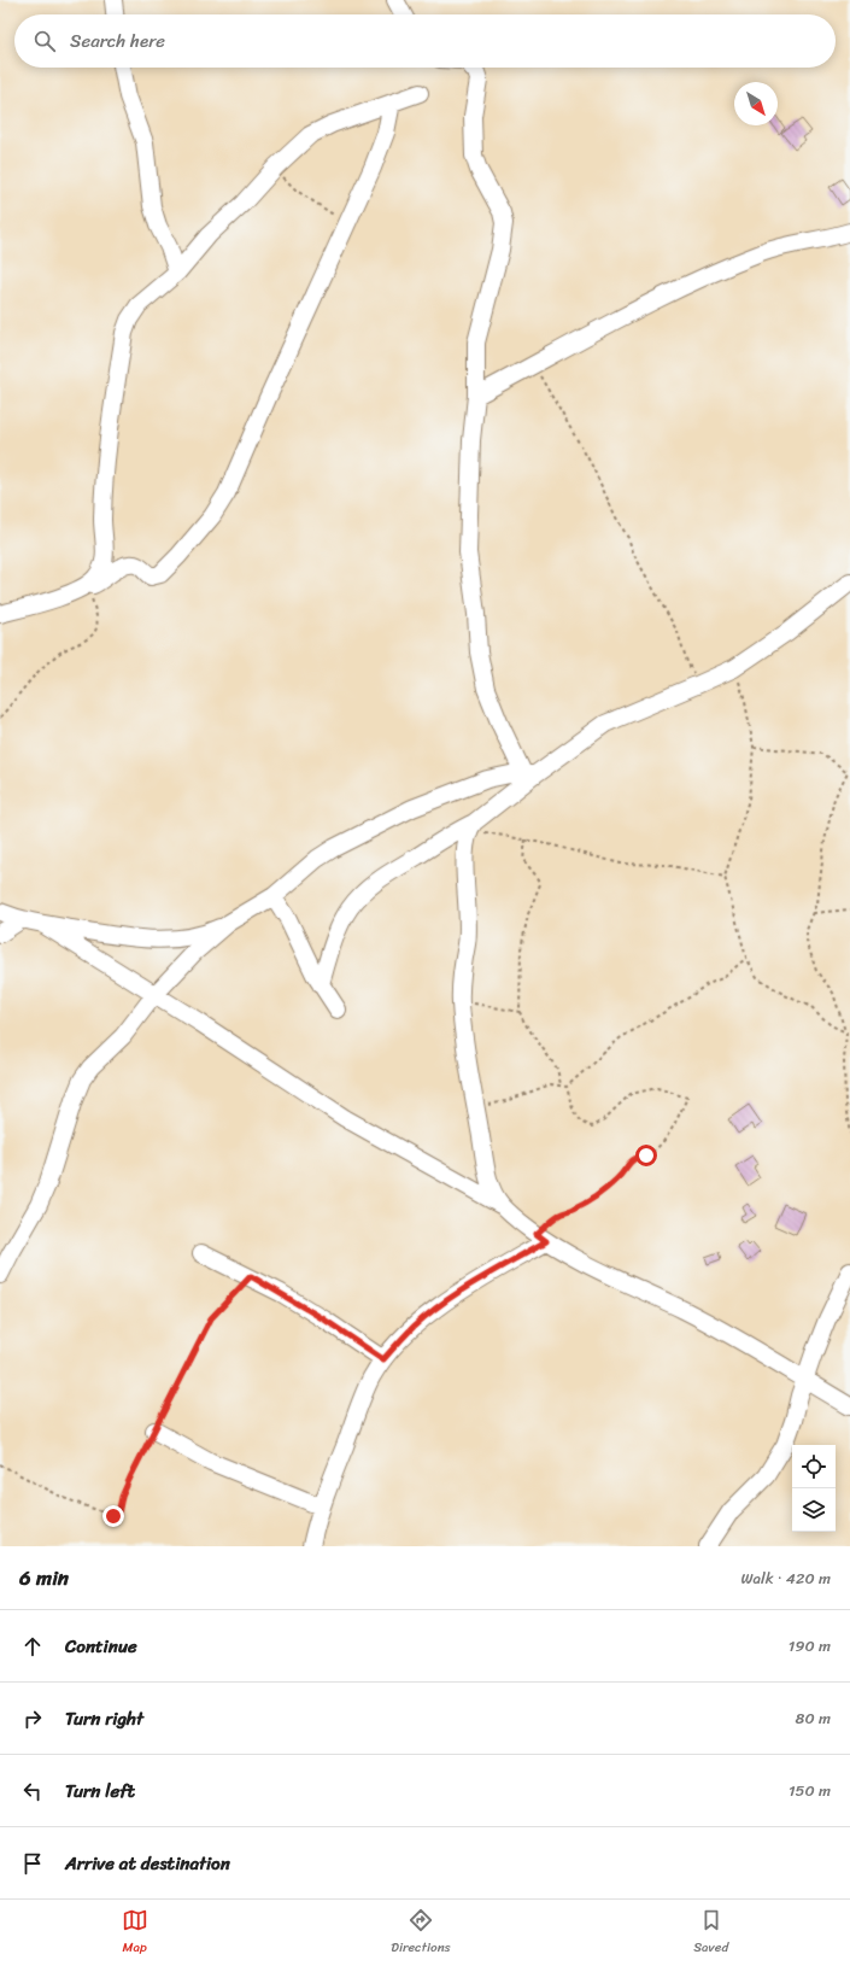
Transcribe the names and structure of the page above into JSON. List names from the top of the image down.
{
  "north": "bottom right",
  "page": {
    "search": "Search here",
    "heading": ["6 min", "Walk · 420 m"],
    "list": [
      ["Continue", "190 m"],
      ["Turn right", "80 m"],
      ["Turn left", "150 m"],
      "Arrive at destination"
    ],
    "nav": ["Map", "Directions", "Saved"]
  }
}
